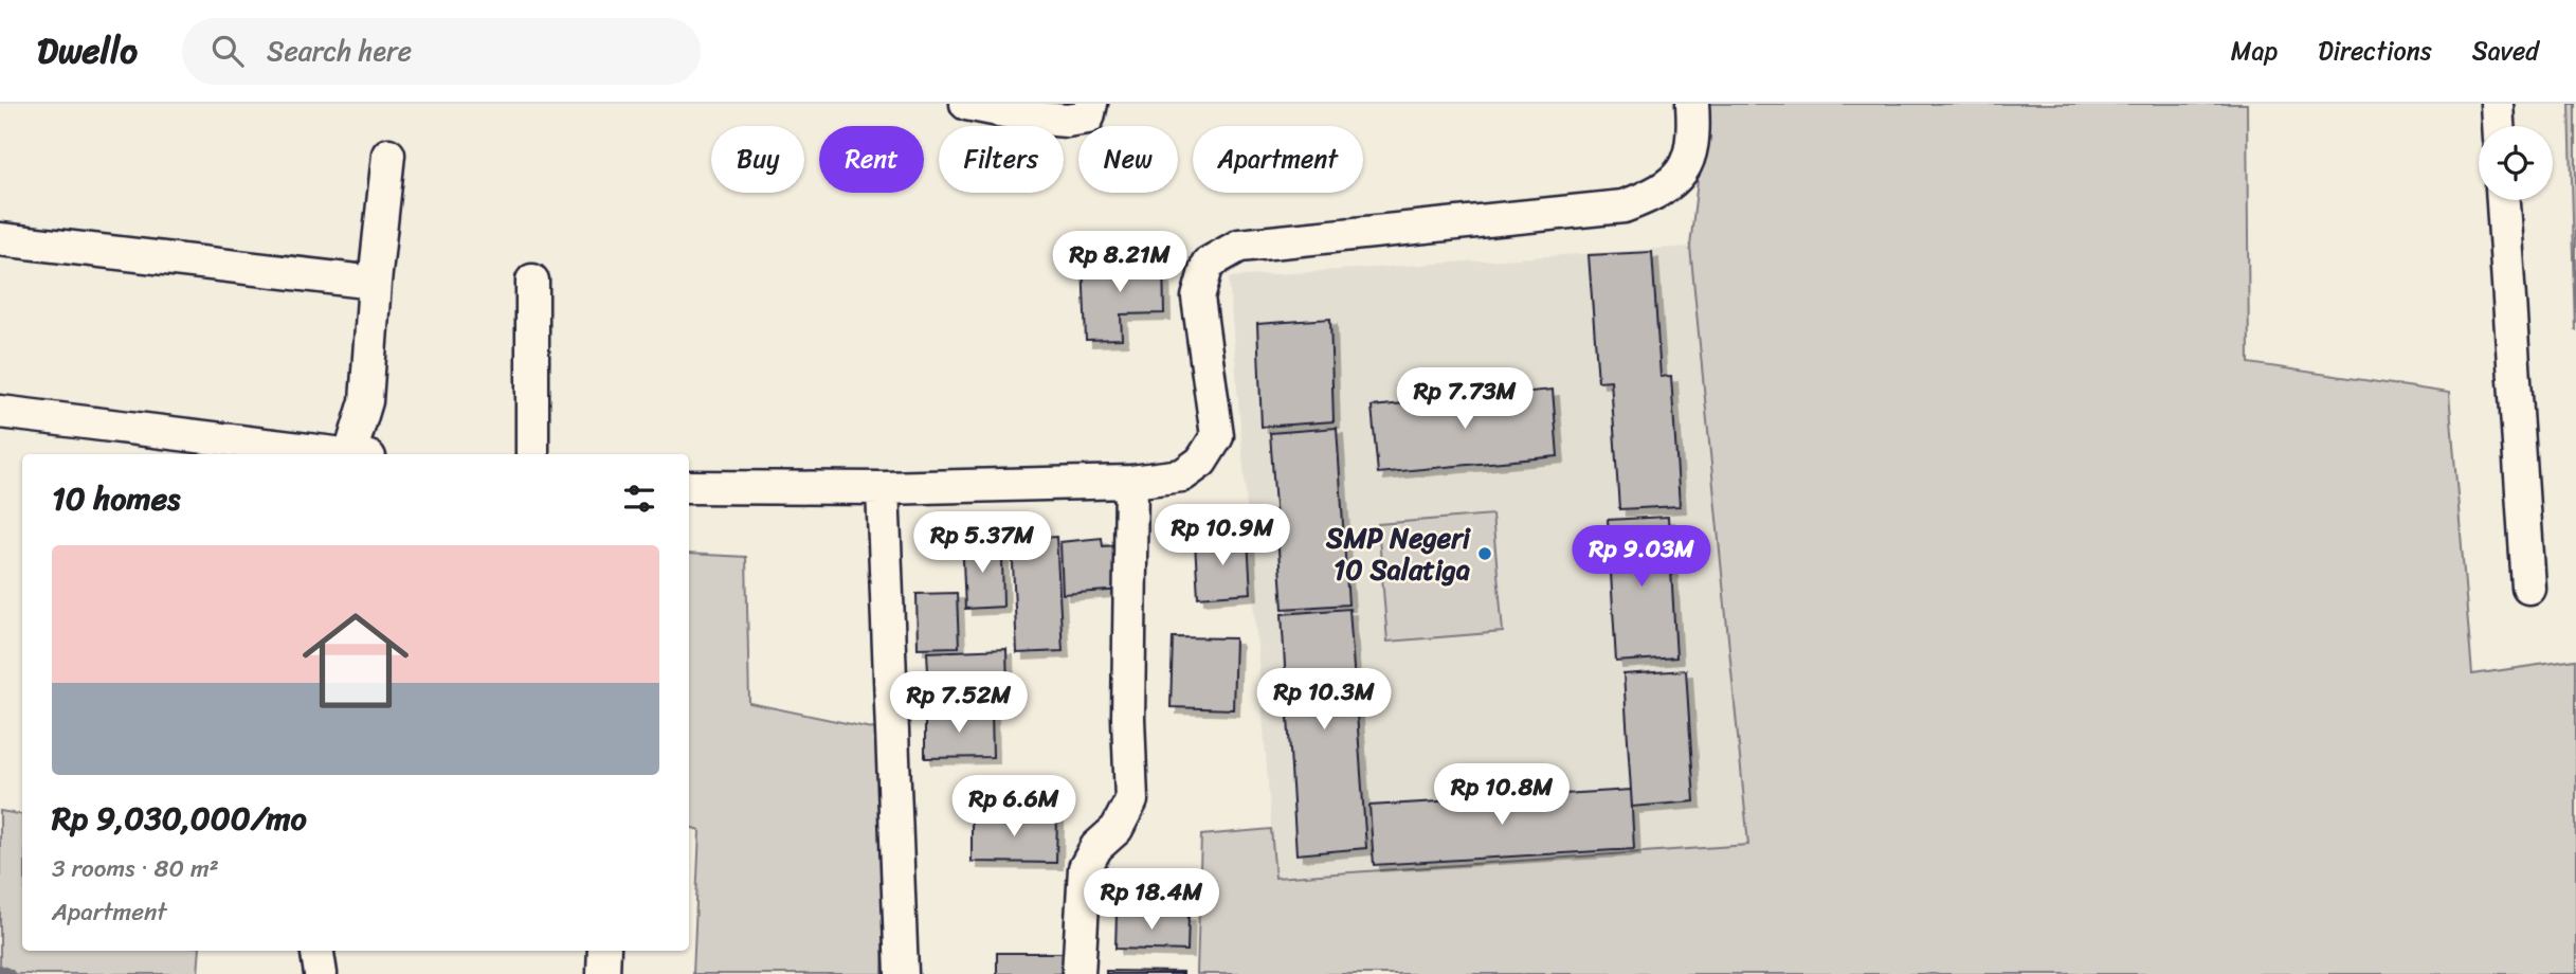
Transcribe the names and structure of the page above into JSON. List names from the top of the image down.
{
  "places": ["SMP Negeri 10 Salatiga"],
  "page": {
    "header": "Dwello",
    "search": "Search here",
    "nav": ["Map", "Directions", "Saved"],
    "chip": [
      "Buy",
      "Rent",
      "Filters",
      "New",
      "Apartment"
    ],
    "price": [
      "Rp 8.21M",
      "Rp 7.73M",
      "Rp 10.9M",
      "Rp 5.37M",
      "Rp 9.03M",
      "Rp 10.3M",
      "Rp 7.52M",
      "Rp 10.8M",
      "Rp 6.6M",
      "Rp 18.4M"
    ],
    "heading": "10 homes",
    "list": [
      {
        "name": "Rp 9,030,000/mo",
        "note": "3 rooms · 80 m² · Apartment"
      }
    ]
  }
}
